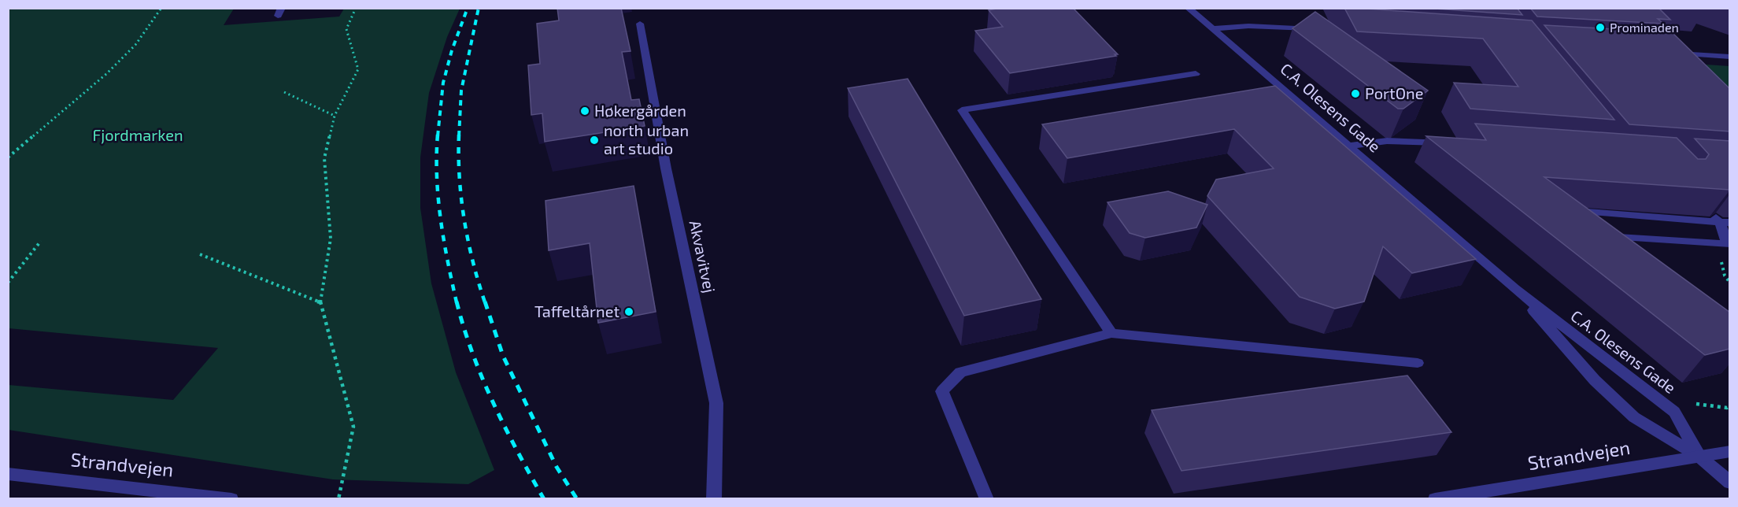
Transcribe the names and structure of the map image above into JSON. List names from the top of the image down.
{
  "streets": {
    "street": ["C.A. Olesens Gade", "Akvavitvej", "Strandvejen"]
  },
  "crossings": [
    ["C.A. Olesens Gade", "Strandvejen"]
  ],
  "parks": ["Fjordmarken"],
  "places": [
    "Prominaden",
    "PortOne",
    "Høkergården",
    "north urban art studio",
    "Taffeltårnet"
  ]
}
